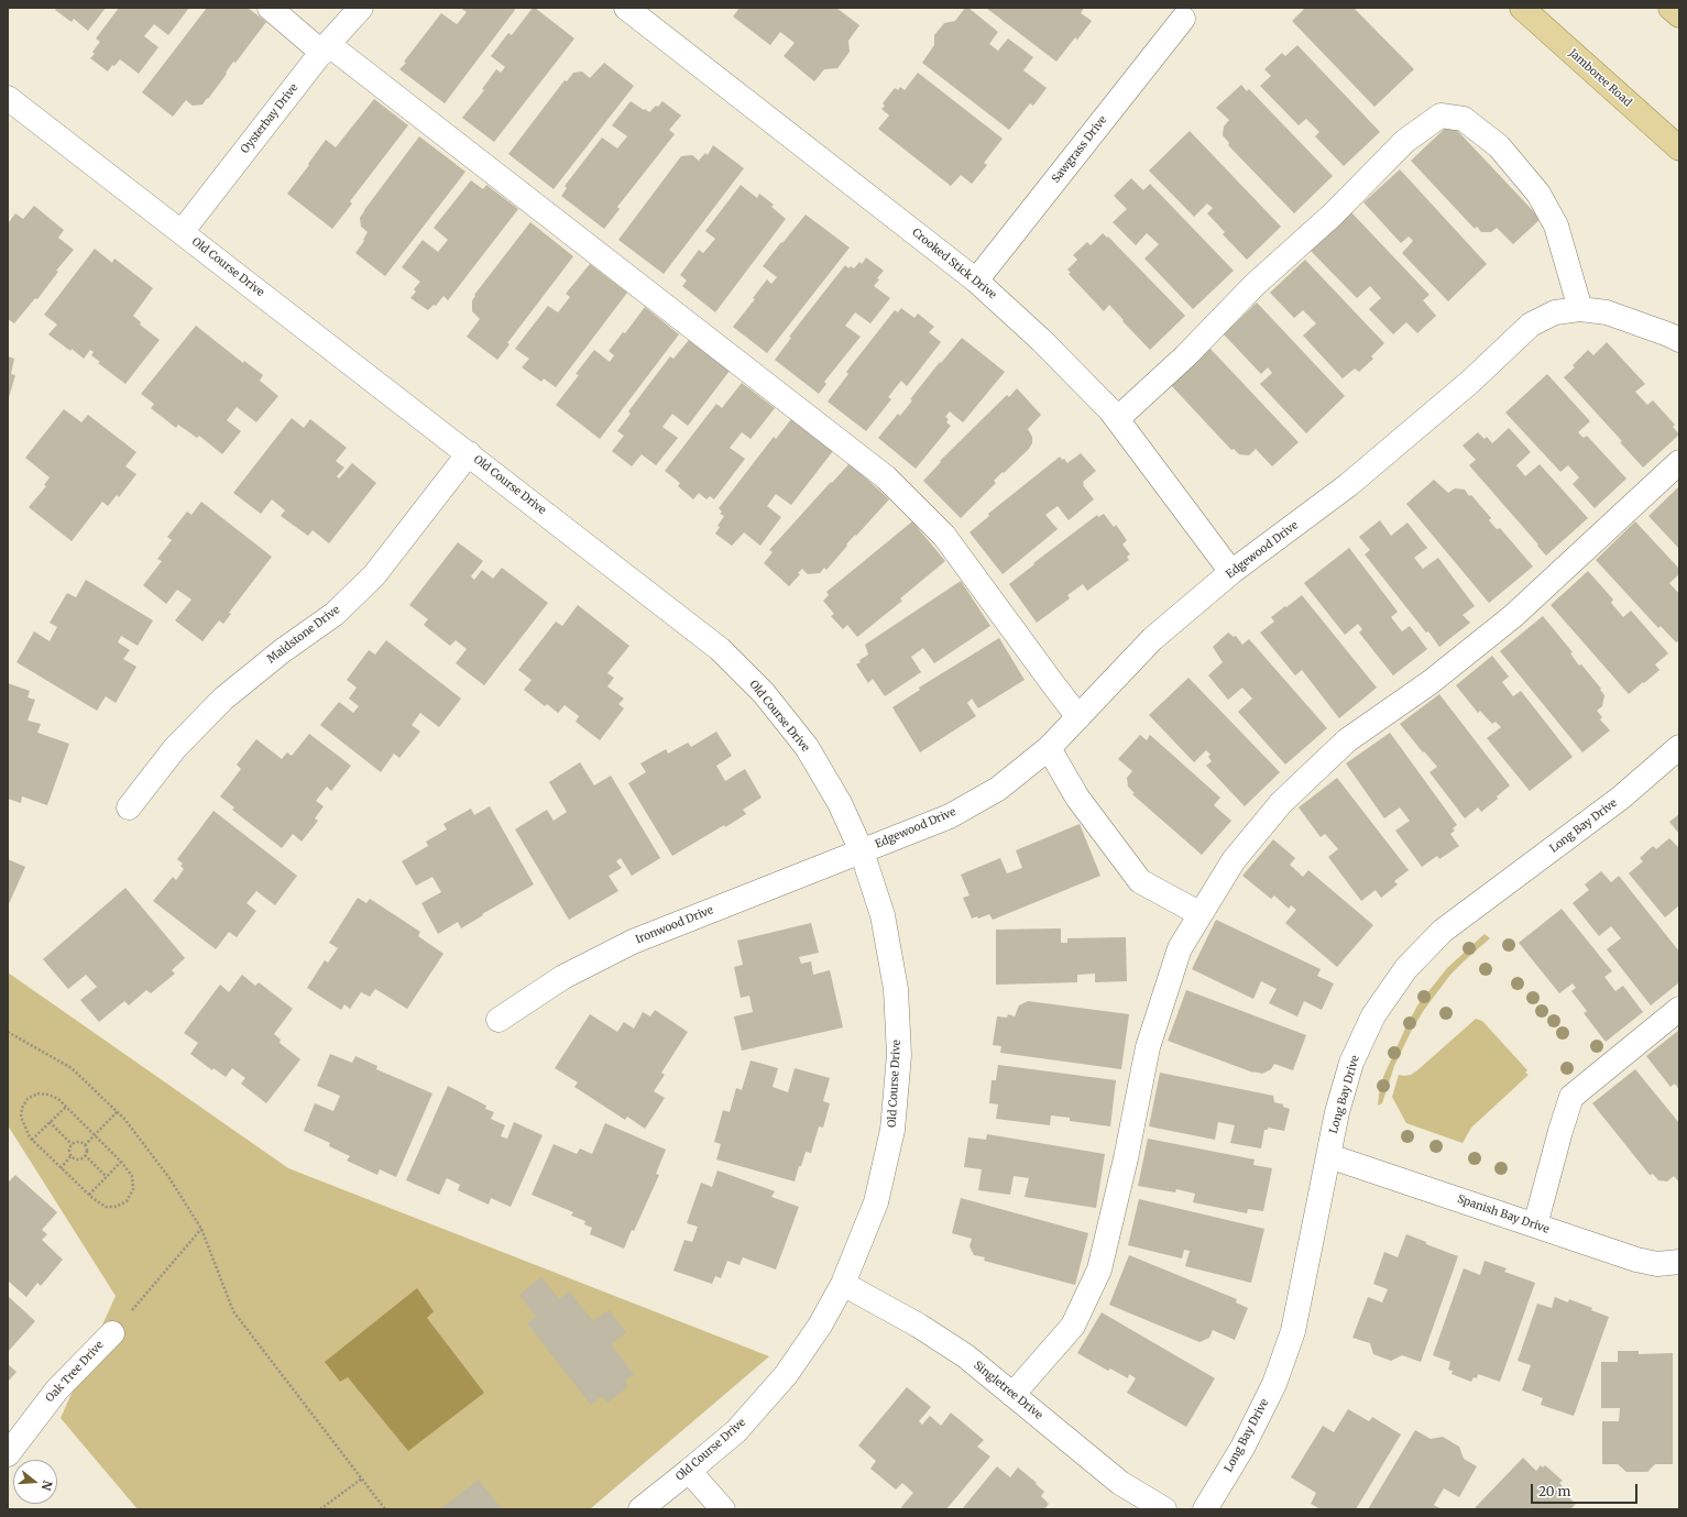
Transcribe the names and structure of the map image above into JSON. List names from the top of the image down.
{
  "streets": {
    "main road": ["Jamboree Road"],
    "street": [
      "Oysterbay Drive",
      "Sawgrass Drive",
      "Crooked Stick Drive",
      "Old Course Drive",
      "Edgewood Drive",
      "Maidstone Drive",
      "Long Bay Drive",
      "Ironwood Drive",
      "Spanish Bay Drive",
      "Oak Tree Drive",
      "Singletree Drive"
    ]
  },
  "crossings": [
    ["Oysterbay Drive", "Old Course Drive"],
    ["Sawgrass Drive", "Crooked Stick Drive"],
    ["Crooked Stick Drive", "Edgewood Drive"],
    ["Old Course Drive", "Edgewood Drive"],
    ["Old Course Drive", "Maidstone Drive"],
    ["Old Course Drive", "Ironwood Drive"],
    ["Old Course Drive", "Singletree Drive"],
    ["Edgewood Drive", "Ironwood Drive"],
    ["Long Bay Drive", "Spanish Bay Drive"]
  ],
  "scale_bar": "20 m",
  "north": "right"
}
